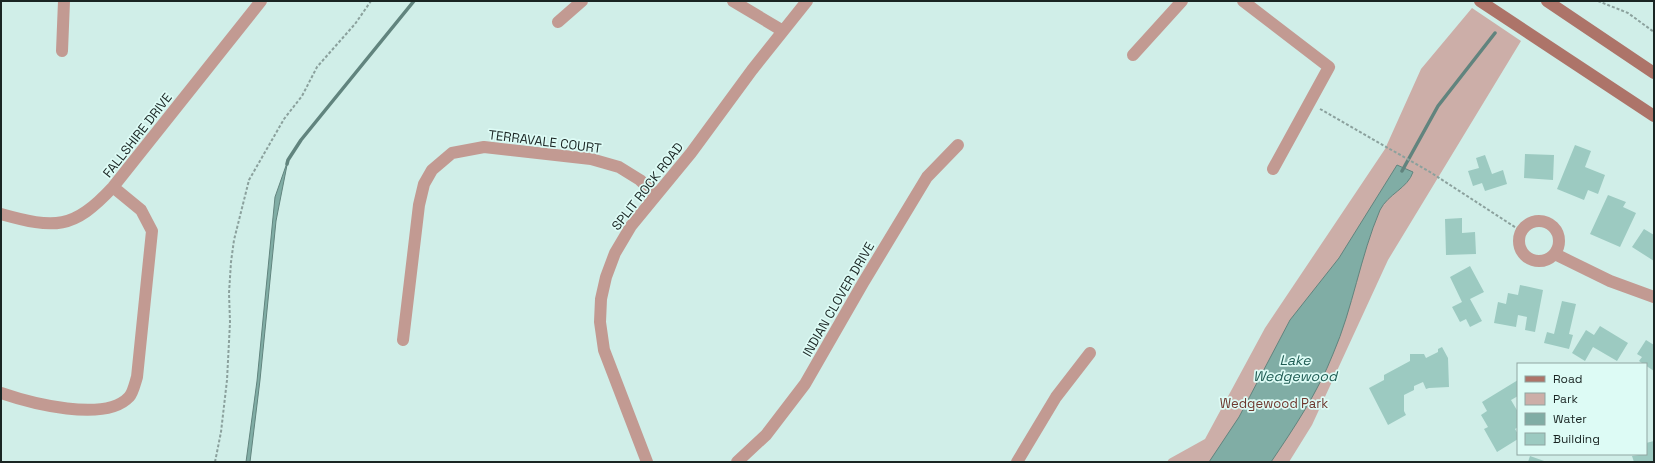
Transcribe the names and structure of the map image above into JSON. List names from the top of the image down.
{
  "streets": {
    "street": [
      "FALLSHIRE DRIVE",
      "TERRAVALE COURT",
      "SPLIT ROCK ROAD",
      "INDIAN CLOVER DRIVE"
    ]
  },
  "crossings": [
    ["TERRAVALE COURT", "SPLIT ROCK ROAD"]
  ],
  "water": ["Lake Wedgewood"],
  "parks": ["Wedgewood Park"],
  "legend": [
    "Road",
    "Park",
    "Water",
    "Building"
  ]
}
